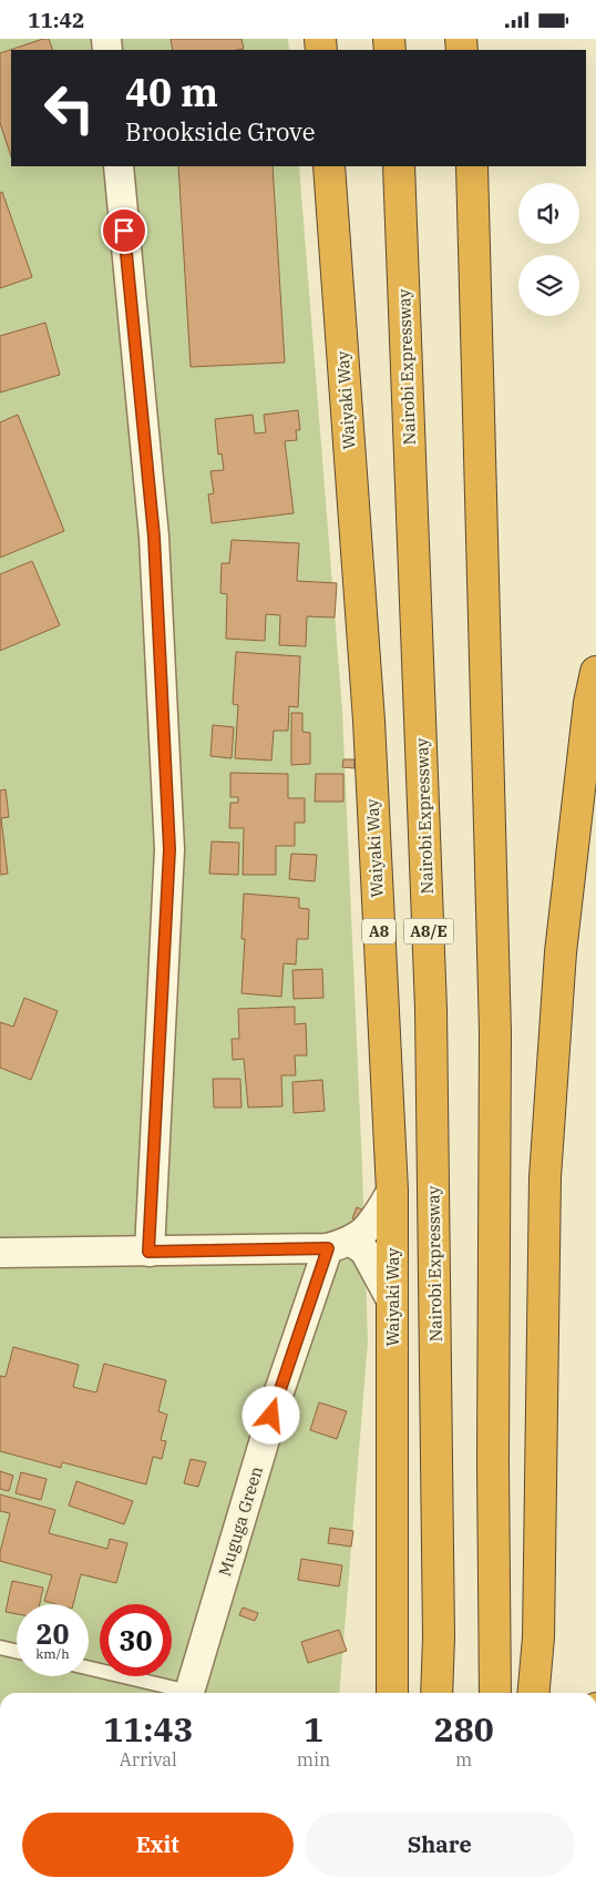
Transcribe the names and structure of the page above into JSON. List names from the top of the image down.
{
  "streets": {
    "highway": [
      "Nairobi Expressway",
      "Waiyaki Way",
      "A8",
      "A8/E"
    ],
    "street": ["Muguga Green"]
  },
  "page": {
    "status": "11:42",
    "turn": ["40 m", "Brookside Grove"],
    "speed": "20 km/h",
    "limit": "30",
    "eta": [
      "11:43",
      "Arrival",
      "1",
      "min",
      "280",
      "m"
    ],
    "buttons": ["Exit", "Share"]
  }
}
